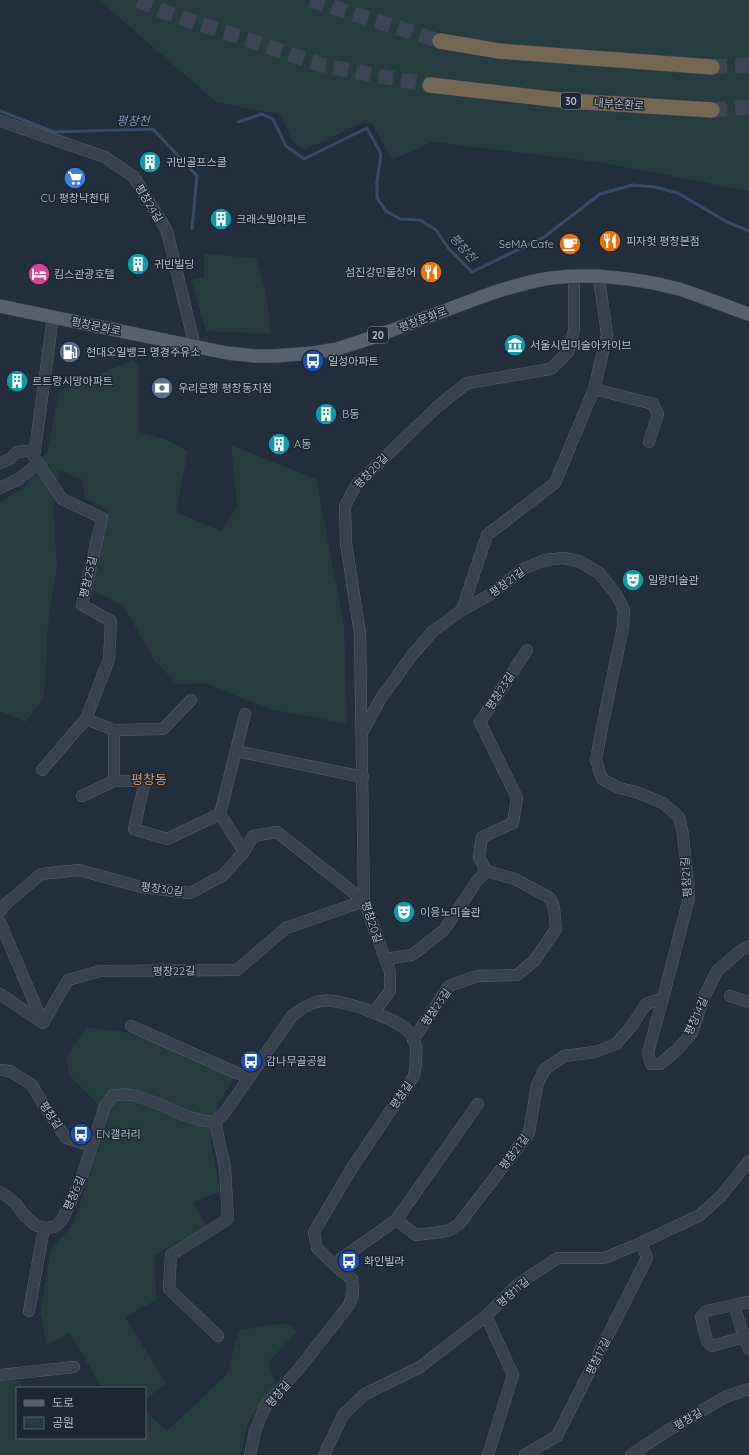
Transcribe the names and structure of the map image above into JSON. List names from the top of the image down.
{
  "streets": {
    "highway": ["30", "내부순환로"],
    "main road": ["평창문화로", "20"],
    "street": [
      "평창24길",
      "평창20길",
      "평창25길",
      "평창21길",
      "평창23길",
      "평창30길",
      "평창22길",
      "평창14길",
      "평창길",
      "평창6길",
      "평창11길",
      "평창17길"
    ]
  },
  "crossings": [
    ["평창24길", "평창문화로"],
    ["평창문화로", "평창20길"],
    ["평창문화로", "평창25길"],
    ["평창문화로", "평창21길"],
    ["평창20길", "평창21길"],
    ["평창20길", "평창30길"],
    ["평창20길", "평창22길"],
    ["평창20길", "평창길"],
    ["평창21길", "평창14길"],
    ["평창23길", "평창길"],
    ["평창30길", "평창22길"],
    ["평창길", "평창6길"],
    ["평창11길", "평창17길"]
  ],
  "districts": ["평창동"],
  "water": ["평창천"],
  "places": {
    "building": [
      "귀빈골프스쿨",
      "크래스빌아파트",
      "귀빈빌딩",
      "르트랑시망아파트",
      "B동",
      "A동"
    ],
    "supermarket": ["CU 평창낙천대"],
    "restaurant": ["피자헛 평창본점", "섬진강민물장어"],
    "cafe": ["SeMA Cafe"],
    "hotel": ["킴스관광호텔"],
    "museum": ["서울시립미술아카이브"],
    "fuel station": ["현대오일뱅크 명경주유소"],
    "bus stop": [
      "일성아파트",
      "감나무골공원",
      "EN갤러리",
      "화인빌라"
    ],
    "bank": ["우리은행 평창동지점"],
    "theatre": ["일랑미술관", "이응노미술관"]
  },
  "legend": ["도로", "공원"]
}
